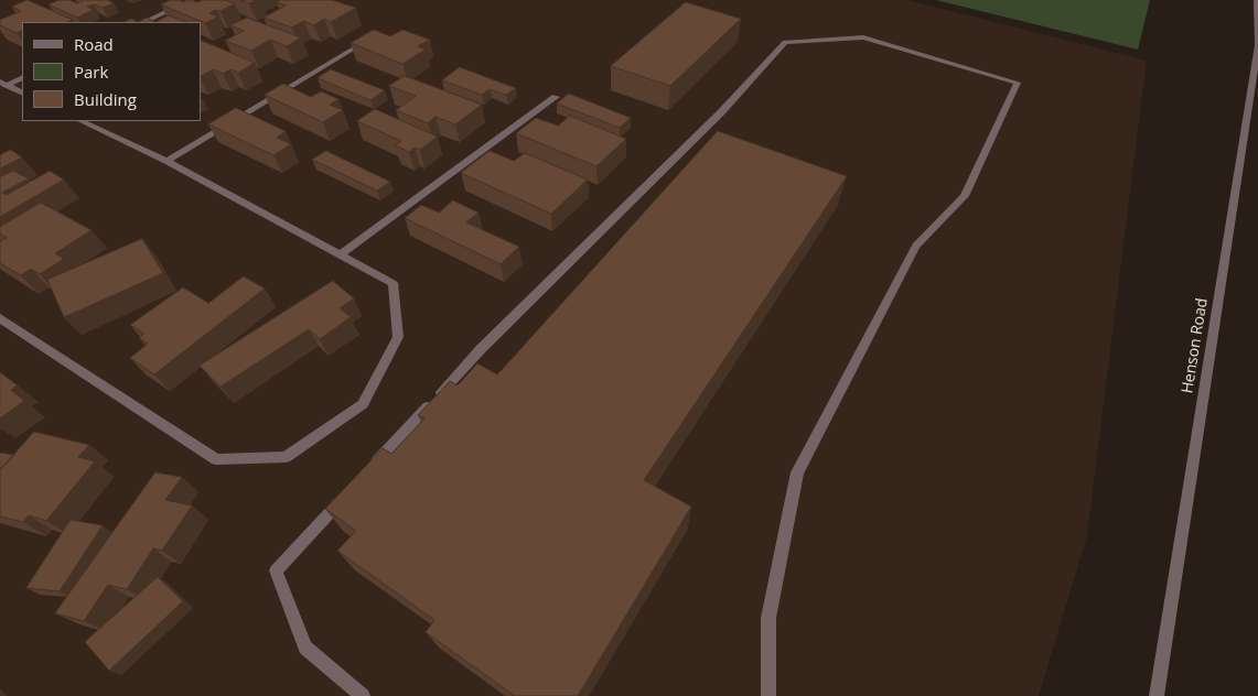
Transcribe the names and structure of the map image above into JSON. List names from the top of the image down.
{
  "streets": {
    "street": ["Henson Road"]
  },
  "legend": ["Road", "Park", "Building"]
}
